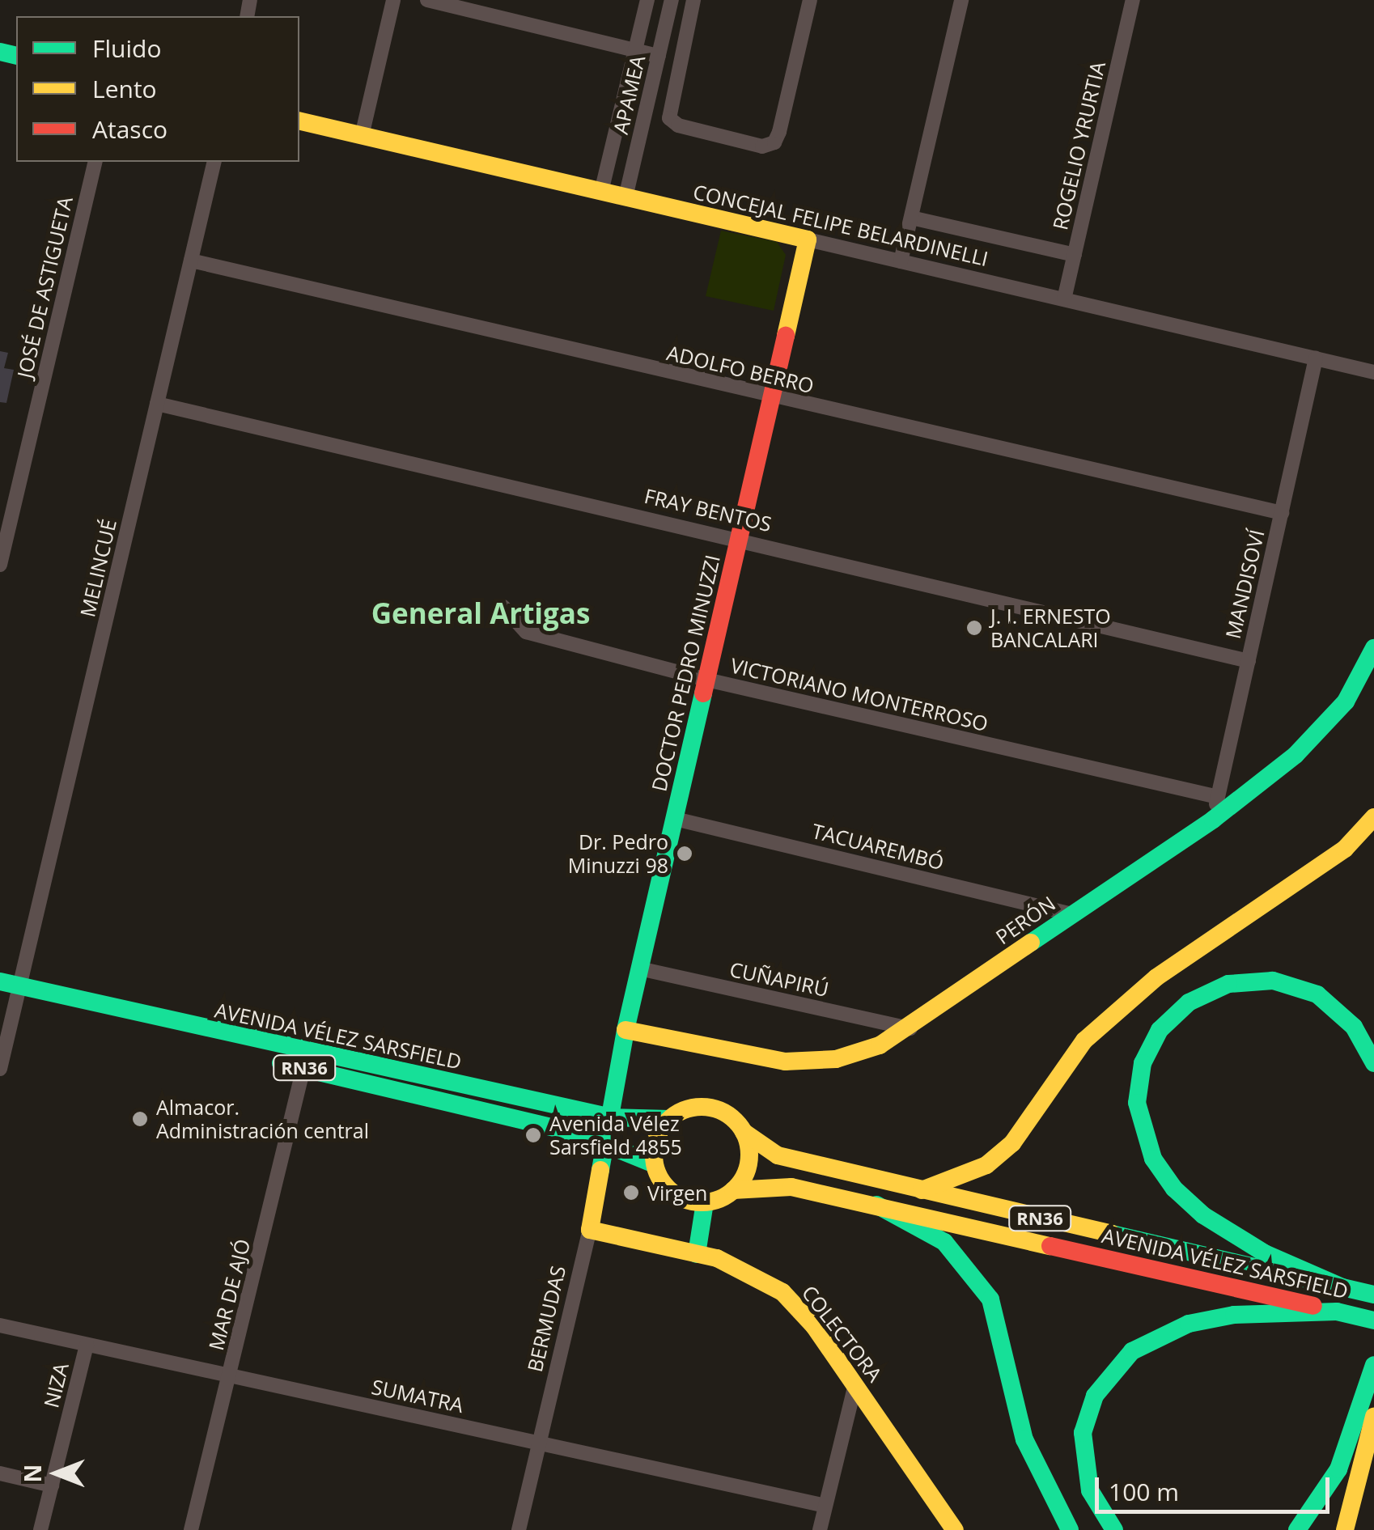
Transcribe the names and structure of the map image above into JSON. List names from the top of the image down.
{
  "streets": {
    "main road": [
      "CONCEJAL FELIPE BELARDINELLI",
      "DOCTOR PEDRO MINUZZI",
      "PERÓN",
      "AVENIDA VÉLEZ SARSFIELD",
      "RN36",
      "BERMUDAS",
      "COLECTORA"
    ],
    "street": [
      "APAMEA",
      "ROGELIO YRURTIA",
      "JOSÉ DE ASTIGUETA",
      "ADOLFO BERRO",
      "FRAY BENTOS",
      "MELINCUÉ",
      "MANDISOVÍ",
      "VICTORIANO MONTERROSO",
      "TACUAREMBÓ",
      "CUÑAPIRÚ",
      "MAR DE AJÓ",
      "NIZA",
      "SUMATRA"
    ]
  },
  "crossings": [
    ["APAMEA", "CONCEJAL FELIPE BELARDINELLI"],
    ["ROGELIO YRURTIA", "CONCEJAL FELIPE BELARDINELLI"],
    ["CONCEJAL FELIPE BELARDINELLI", "MANDISOVÍ"],
    ["CONCEJAL FELIPE BELARDINELLI", "DOCTOR PEDRO MINUZZI"],
    ["ADOLFO BERRO", "MELINCUÉ"],
    ["ADOLFO BERRO", "MANDISOVÍ"],
    ["ADOLFO BERRO", "DOCTOR PEDRO MINUZZI"],
    ["FRAY BENTOS", "MELINCUÉ"],
    ["FRAY BENTOS", "MANDISOVÍ"],
    ["FRAY BENTOS", "DOCTOR PEDRO MINUZZI"],
    ["MELINCUÉ", "AVENIDA VÉLEZ SARSFIELD"],
    ["MANDISOVÍ", "VICTORIANO MONTERROSO"],
    ["MANDISOVÍ", "PERÓN"],
    ["DOCTOR PEDRO MINUZZI", "VICTORIANO MONTERROSO"],
    ["DOCTOR PEDRO MINUZZI", "TACUAREMBÓ"],
    ["DOCTOR PEDRO MINUZZI", "PERÓN"],
    ["DOCTOR PEDRO MINUZZI", "CUÑAPIRÚ"],
    ["DOCTOR PEDRO MINUZZI", "AVENIDA VÉLEZ SARSFIELD"],
    ["DOCTOR PEDRO MINUZZI", "BERMUDAS"],
    ["TACUAREMBÓ", "PERÓN"],
    ["PERÓN", "CUÑAPIRÚ"],
    ["AVENIDA VÉLEZ SARSFIELD", "RN36"],
    ["AVENIDA VÉLEZ SARSFIELD", "MAR DE AJÓ"],
    ["AVENIDA VÉLEZ SARSFIELD", "BERMUDAS"],
    ["MAR DE AJÓ", "SUMATRA"],
    ["BERMUDAS", "COLECTORA"],
    ["BERMUDAS", "SUMATRA"],
    ["NIZA", "SUMATRA"]
  ],
  "districts": ["General Artigas"],
  "places": [
    "J. I. ERNESTO BANCALARI",
    "Dr. Pedro Minuzzi 98",
    "Almacor. Administración central",
    "Avenida Vélez Sarsfield 4855",
    "Virgen"
  ],
  "legend": ["Fluido", "Lento", "Atasco"],
  "scale_bar": "100 m",
  "north": "left"
}
